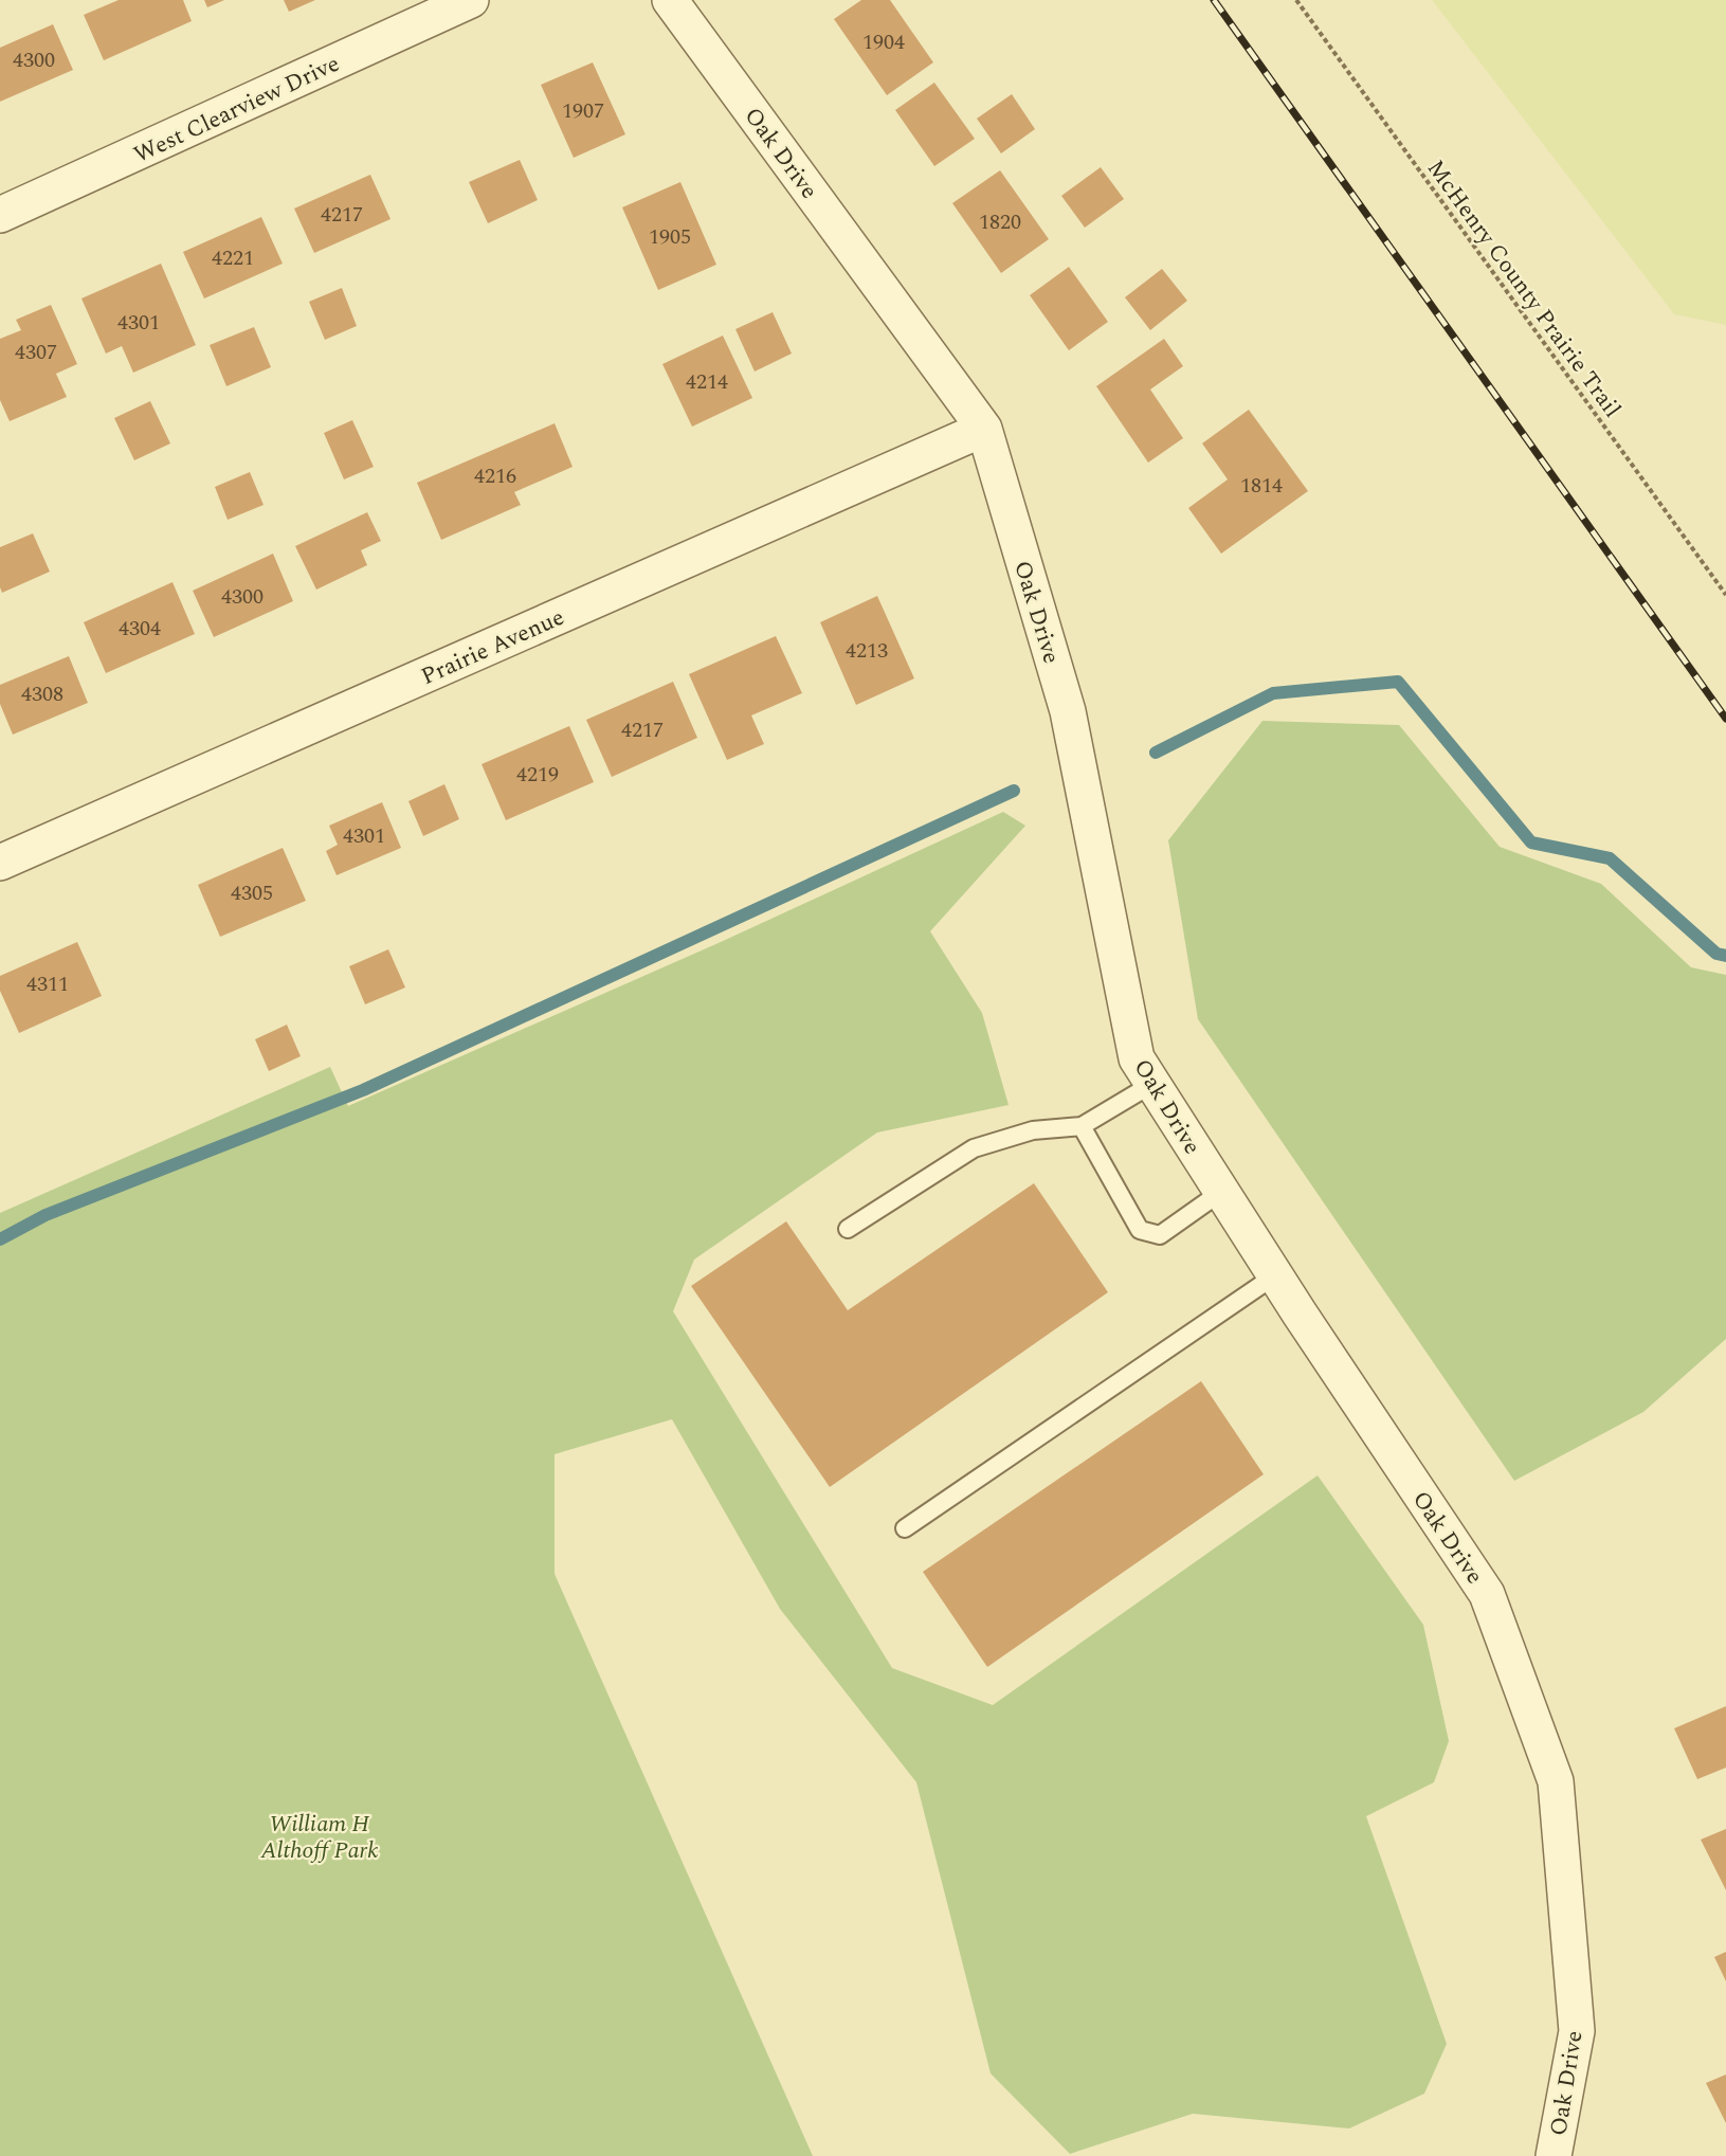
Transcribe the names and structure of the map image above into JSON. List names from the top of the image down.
{
  "streets": {
    "street": ["West Clearview Drive", "Oak Drive", "Prairie Avenue"],
    "path": ["McHenry County Prairie Trail"]
  },
  "crossings": [
    ["Oak Drive", "Prairie Avenue"]
  ],
  "parks": ["William H Althoff Park"],
  "house_numbers": [
    "1904",
    "4300",
    "1907",
    "4217",
    "1820",
    "1905",
    "4221",
    "4301",
    "4307",
    "4214",
    "4216",
    "1814",
    "4300",
    "4304",
    "4213",
    "4308",
    "4217",
    "4219",
    "4301",
    "4305",
    "4311"
  ]
}
